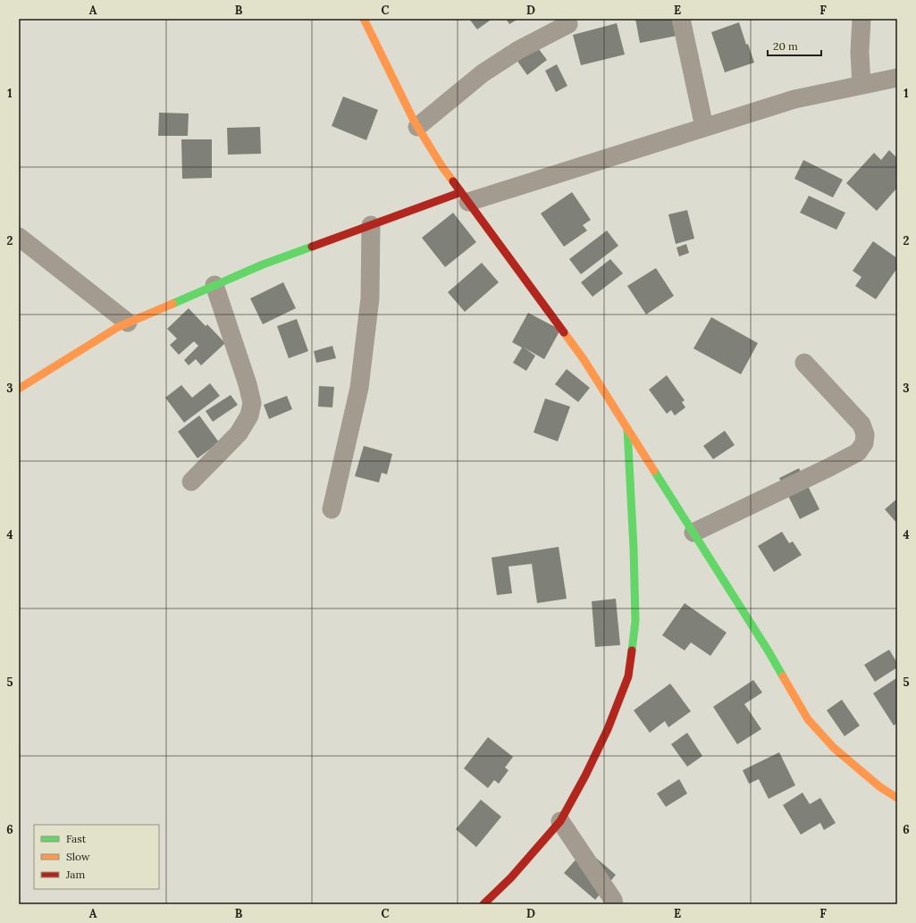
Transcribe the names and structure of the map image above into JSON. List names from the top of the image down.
{
  "legend": ["Fast", "Slow", "Jam"],
  "scale_bar": "20 m",
  "grid": {
    "columns": [
      "A",
      "B",
      "C",
      "D",
      "E",
      "F"
    ],
    "rows": [
      "1",
      "2",
      "3",
      "4",
      "5",
      "6"
    ]
  }
}
